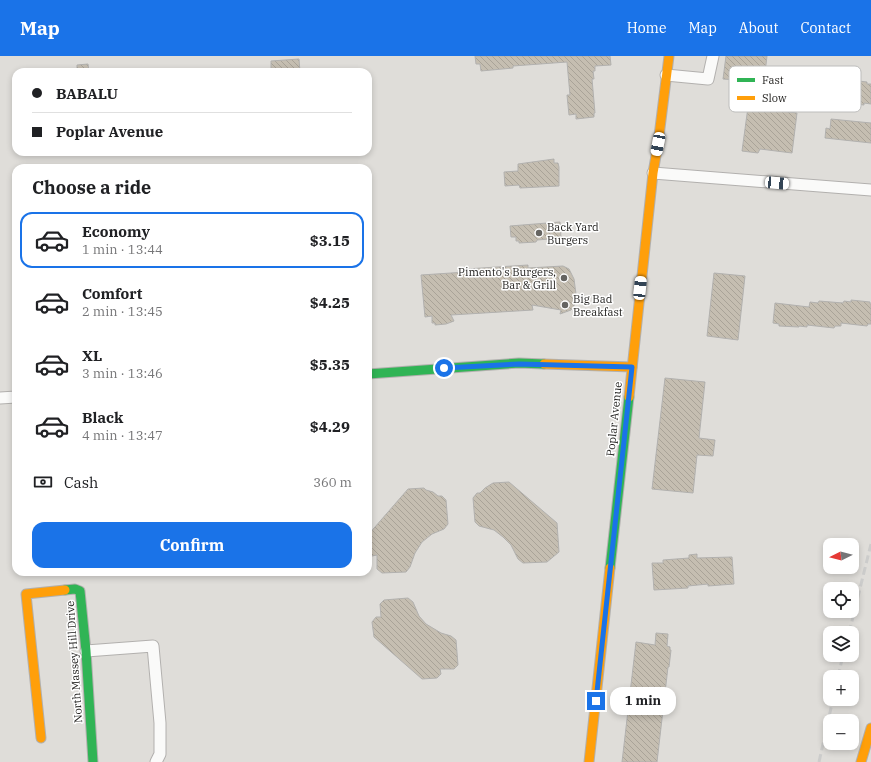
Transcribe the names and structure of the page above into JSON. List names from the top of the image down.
{
  "streets": {
    "main road": ["Poplar Avenue", "North Massey Hill Drive"]
  },
  "places": ["Back Yard Burgers", "Pimento's Burgers, Bar & Grill", "Big Bad Breakfast"],
  "legend": ["Fast", "Slow"],
  "north": "left",
  "page": {
    "header": "Map",
    "nav": [
      "Home",
      "Map",
      "About",
      "Contact"
    ],
    "banner": ["BABALU", "Poplar Avenue"],
    "heading": "Choose a ride",
    "list": [
      {
        "name": "Economy",
        "note": "1 min · 13:44",
        "value": "$3.15"
      },
      {
        "name": "Comfort",
        "note": "2 min · 13:45",
        "value": "$4.25"
      },
      {
        "name": "XL",
        "note": "3 min · 13:46",
        "value": "$5.35"
      },
      {
        "name": "Black",
        "note": "4 min · 13:47",
        "value": "$4.29"
      }
    ],
    "pay": ["Cash", "360 m"],
    "buttons": "Confirm",
    "map_buttons": ["+", "−"],
    "bubble": "1 min"
  }
}
